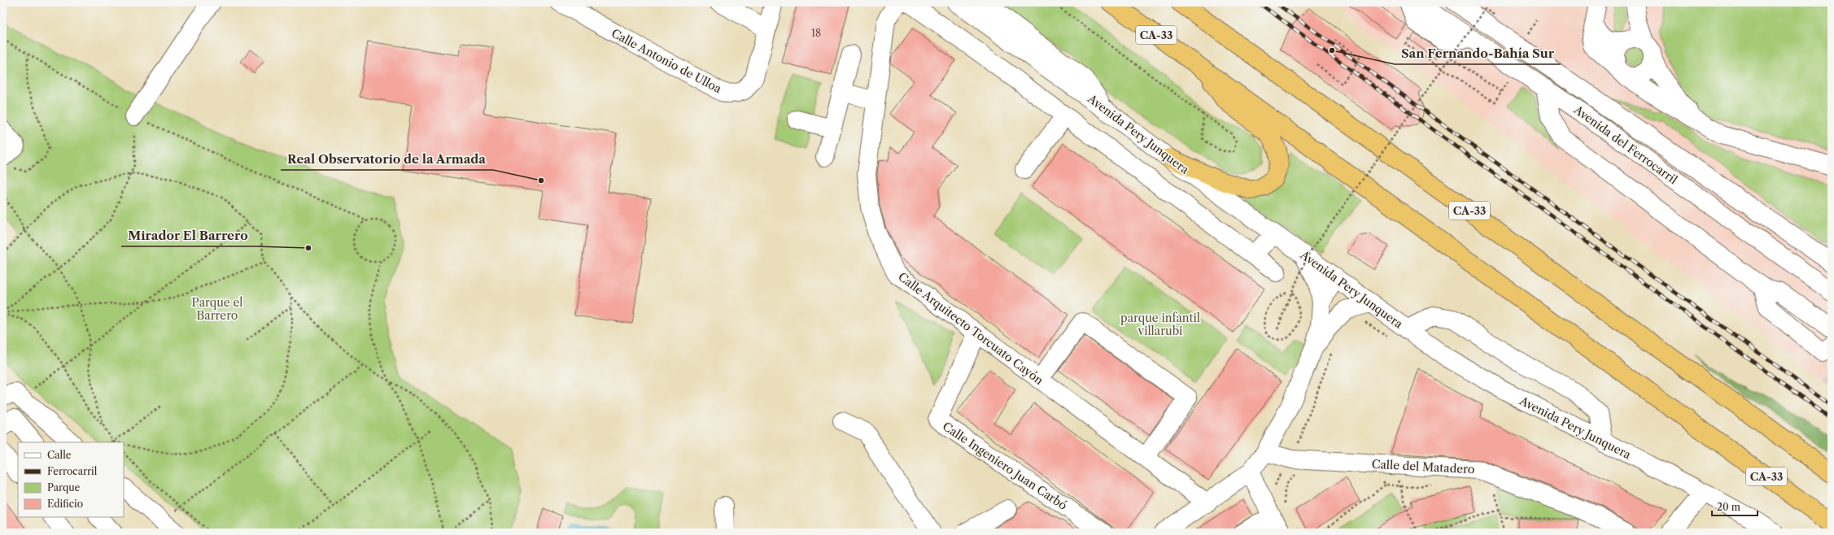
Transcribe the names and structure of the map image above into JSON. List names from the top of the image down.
{
  "streets": {
    "highway": ["CA-33"],
    "street": [
      "Calle Antonio de Ulloa",
      "Avenida Pery Junquera",
      "Avenida del Ferrocarril",
      "Calle Arquitecto Torcuato Cayón",
      "Calle Ingeniero Juan Carbó",
      "Calle del Matadero"
    ]
  },
  "crossings": [
    ["Calle Arquitecto Torcuato Cayón", "Calle Ingeniero Juan Carbó"]
  ],
  "parks": ["Parque el Barrero", "parque infantil villarubi"],
  "places": ["San Fernando-Bahía Sur", "Real Observatorio de la Armada", "Mirador El Barrero"],
  "house_numbers": ["18"],
  "legend": [
    "Calle",
    "Ferrocarril",
    "Parque",
    "Edificio"
  ],
  "scale_bar": "20 m"
}
